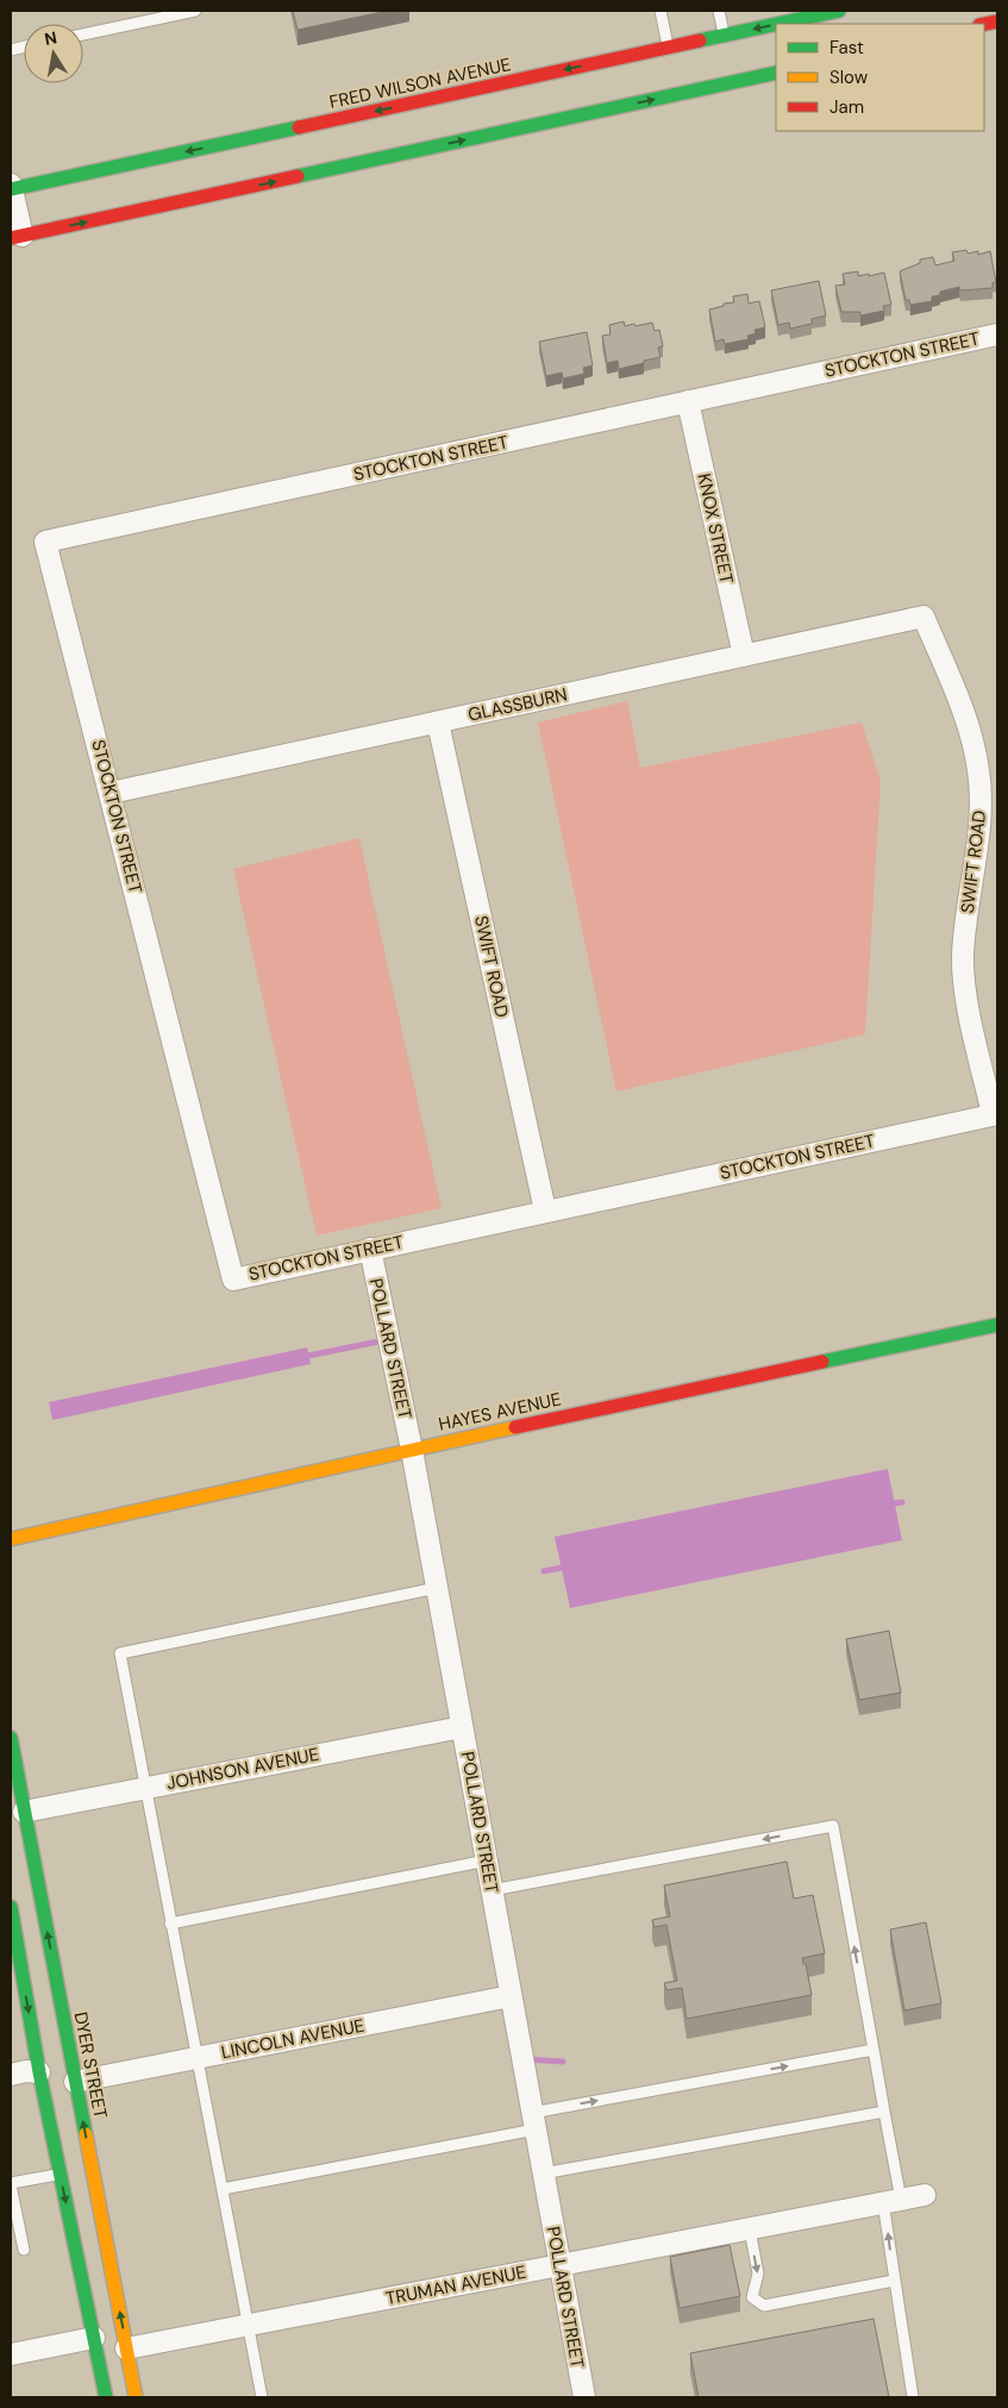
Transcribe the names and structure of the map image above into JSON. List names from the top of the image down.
{
  "streets": {
    "main road": ["FRED WILSON AVENUE", "HAYES AVENUE", "DYER STREET"],
    "street": [
      "STOCKTON STREET",
      "KNOX STREET",
      "GLASSBURN",
      "SWIFT ROAD",
      "POLLARD STREET",
      "JOHNSON AVENUE",
      "LINCOLN AVENUE",
      "TRUMAN AVENUE"
    ]
  },
  "crossings": [
    ["STOCKTON STREET", "KNOX STREET"],
    ["STOCKTON STREET", "GLASSBURN"],
    ["STOCKTON STREET", "SWIFT ROAD"],
    ["STOCKTON STREET", "POLLARD STREET"],
    ["KNOX STREET", "GLASSBURN"],
    ["GLASSBURN", "SWIFT ROAD"],
    ["POLLARD STREET", "HAYES AVENUE"],
    ["POLLARD STREET", "JOHNSON AVENUE"],
    ["POLLARD STREET", "LINCOLN AVENUE"],
    ["POLLARD STREET", "TRUMAN AVENUE"],
    ["JOHNSON AVENUE", "DYER STREET"],
    ["LINCOLN AVENUE", "DYER STREET"],
    ["DYER STREET", "TRUMAN AVENUE"]
  ],
  "legend": ["Fast", "Slow", "Jam"],
  "north": "top"
}
